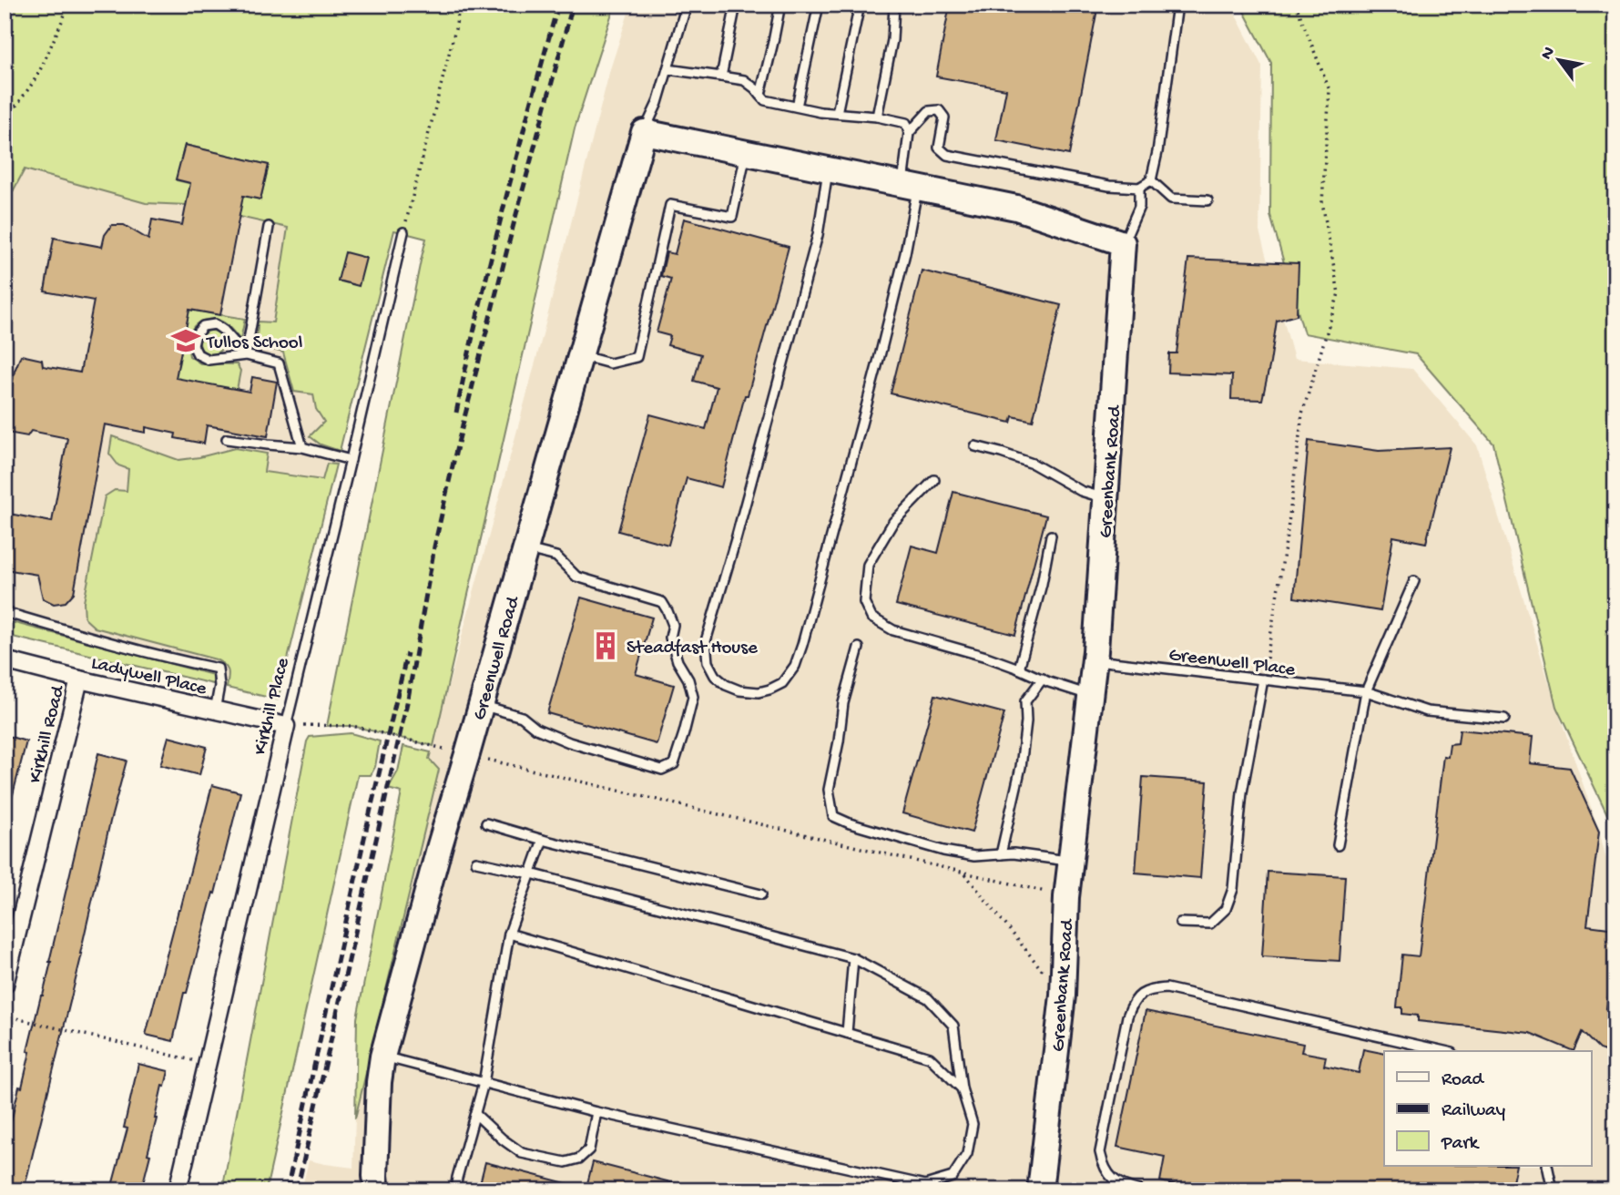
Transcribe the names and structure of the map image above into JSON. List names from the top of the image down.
{
  "streets": {
    "street": [
      "Greenbank Road",
      "Greenwell Road",
      "Ladywell Place",
      "Kirkhill Place",
      "Kirkhill Road"
    ],
    "lane": ["Greenwell Place"]
  },
  "crossings": [
    ["Greenbank Road", "Greenwell Place"],
    ["Ladywell Place", "Kirkhill Place"],
    ["Ladywell Place", "Kirkhill Road"]
  ],
  "places": {
    "school or university": ["Tullos School"],
    "building": ["Steadfast House"]
  },
  "legend": ["Road", "Railway", "Park"],
  "north": "top left"
}
